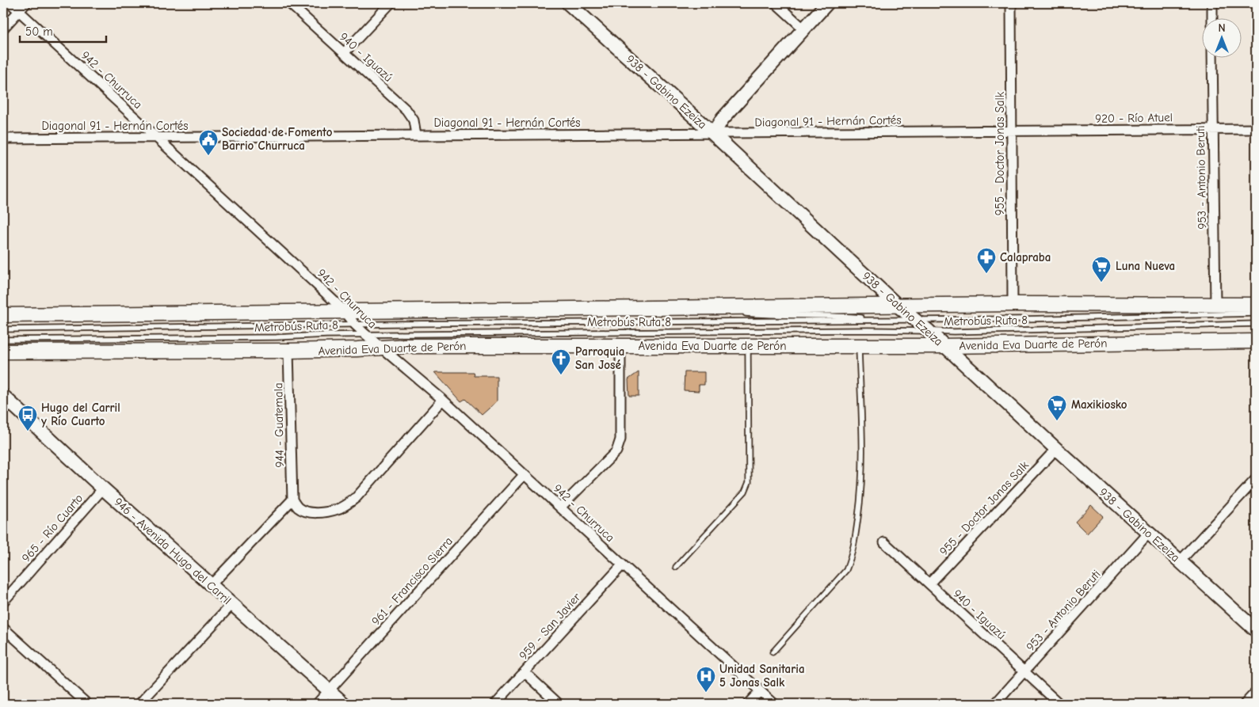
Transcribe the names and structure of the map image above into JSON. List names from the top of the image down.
{
  "streets": {
    "main road": ["Avenida Eva Duarte de Perón"],
    "street": [
      "940 - Iguazú",
      "942 - Churruca",
      "938 - Gabino Ezeiza",
      "920 - Río Atuel",
      "Diagonal 91 - Hernán Cortés",
      "955 - Doctor Jonas Salk",
      "953 - Antonio Beruti",
      "944 - Guatemala",
      "965 - Río Cuarto",
      "946 - Avenida Hugo del Carril",
      "961 - Francisco Sierra",
      "959 - San Javier"
    ],
    "lane": ["Metrobús Ruta 8"]
  },
  "crossings": [
    ["940 - Iguazú", "Diagonal 91 - Hernán Cortés"],
    ["940 - Iguazú", "955 - Doctor Jonas Salk"],
    ["940 - Iguazú", "953 - Antonio Beruti"],
    ["942 - Churruca", "Diagonal 91 - Hernán Cortés"],
    ["942 - Churruca", "Metrobús Ruta 8"],
    ["942 - Churruca", "Avenida Eva Duarte de Perón"],
    ["942 - Churruca", "961 - Francisco Sierra"],
    ["942 - Churruca", "959 - San Javier"],
    ["938 - Gabino Ezeiza", "Diagonal 91 - Hernán Cortés"],
    ["938 - Gabino Ezeiza", "955 - Doctor Jonas Salk"],
    ["938 - Gabino Ezeiza", "953 - Antonio Beruti"],
    ["938 - Gabino Ezeiza", "Metrobús Ruta 8"],
    ["938 - Gabino Ezeiza", "Avenida Eva Duarte de Perón"],
    ["920 - Río Atuel", "Diagonal 91 - Hernán Cortés"],
    ["920 - Río Atuel", "955 - Doctor Jonas Salk"],
    ["920 - Río Atuel", "953 - Antonio Beruti"],
    ["Diagonal 91 - Hernán Cortés", "955 - Doctor Jonas Salk"],
    ["Avenida Eva Duarte de Perón", "944 - Guatemala"],
    ["965 - Río Cuarto", "946 - Avenida Hugo del Carril"],
    ["946 - Avenida Hugo del Carril", "961 - Francisco Sierra"]
  ],
  "places": {
    "public building": ["Sociedad de Fomento Barrio Churruca"],
    "pharmacy": ["Calapraba"],
    "supermarket": ["Luna Nueva", "Maxikiosko"],
    "church": ["Parroquia San José"],
    "bus stop": ["Hugo del Carril y Río Cuarto"],
    "hospital": ["Unidad Sanitaria 5 Jonas Salk"]
  },
  "scale_bar": "50 m",
  "north": "top"
}
